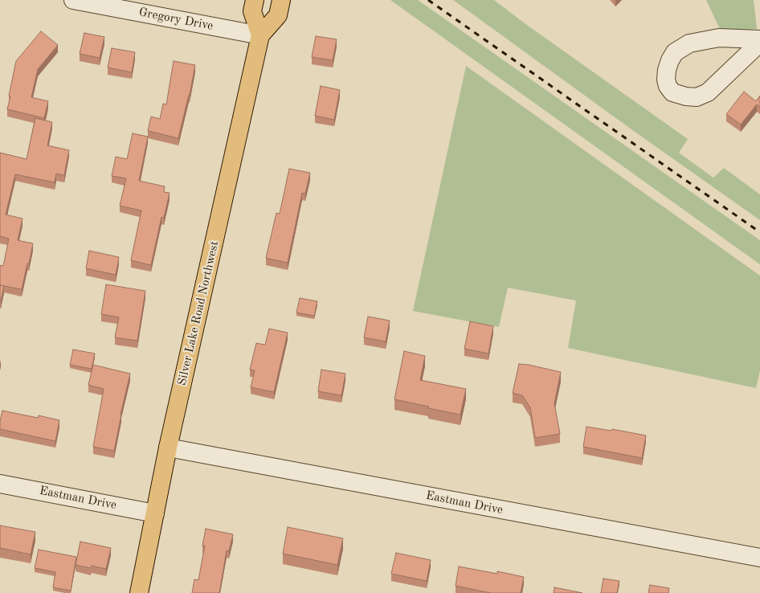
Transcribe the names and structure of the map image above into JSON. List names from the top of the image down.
{
  "streets": {
    "main road": ["Silver Lake Road Northwest"],
    "street": ["Gregory Drive", "Eastman Drive"]
  },
  "crossings": [
    ["Gregory Drive", "Silver Lake Road Northwest"],
    ["Silver Lake Road Northwest", "Eastman Drive"]
  ]
}
